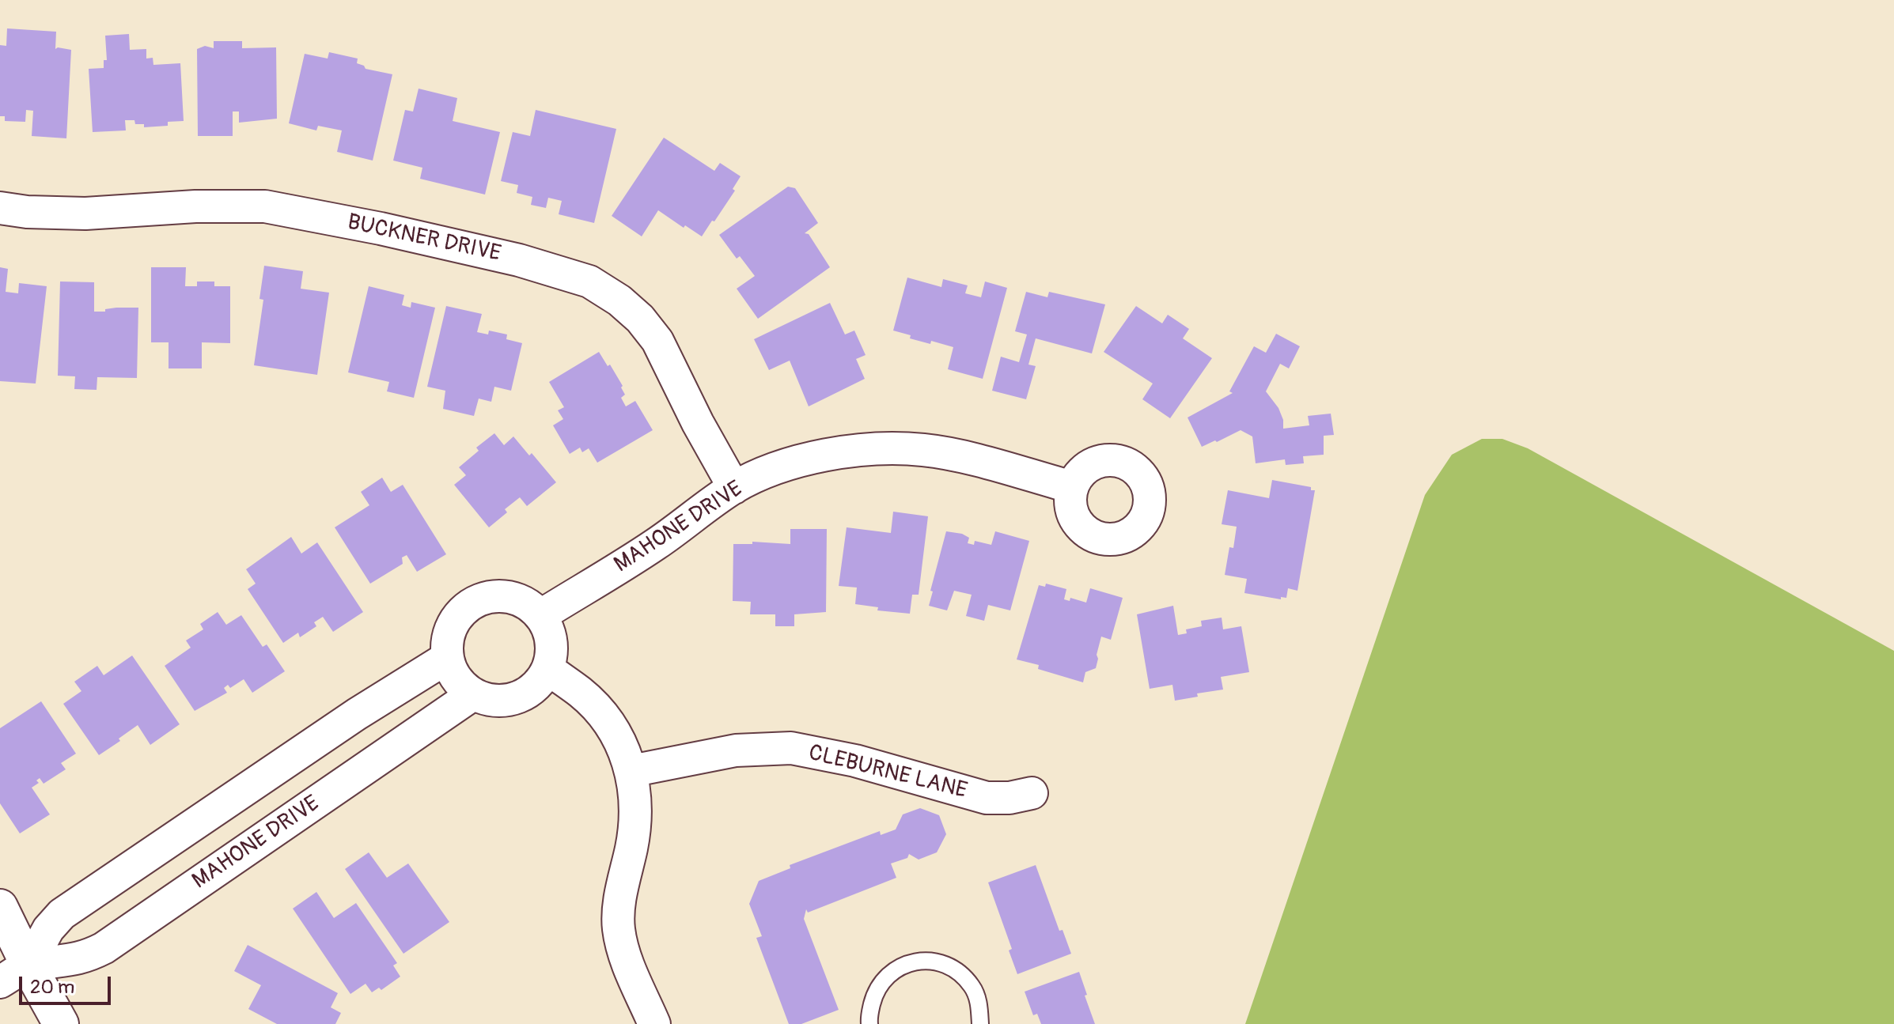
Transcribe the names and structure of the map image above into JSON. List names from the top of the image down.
{
  "streets": {
    "street": ["BUCKNER DRIVE", "MAHONE DRIVE", "CLEBURNE LANE"]
  },
  "crossings": [
    ["BUCKNER DRIVE", "MAHONE DRIVE"]
  ],
  "scale_bar": "20 m"
}
